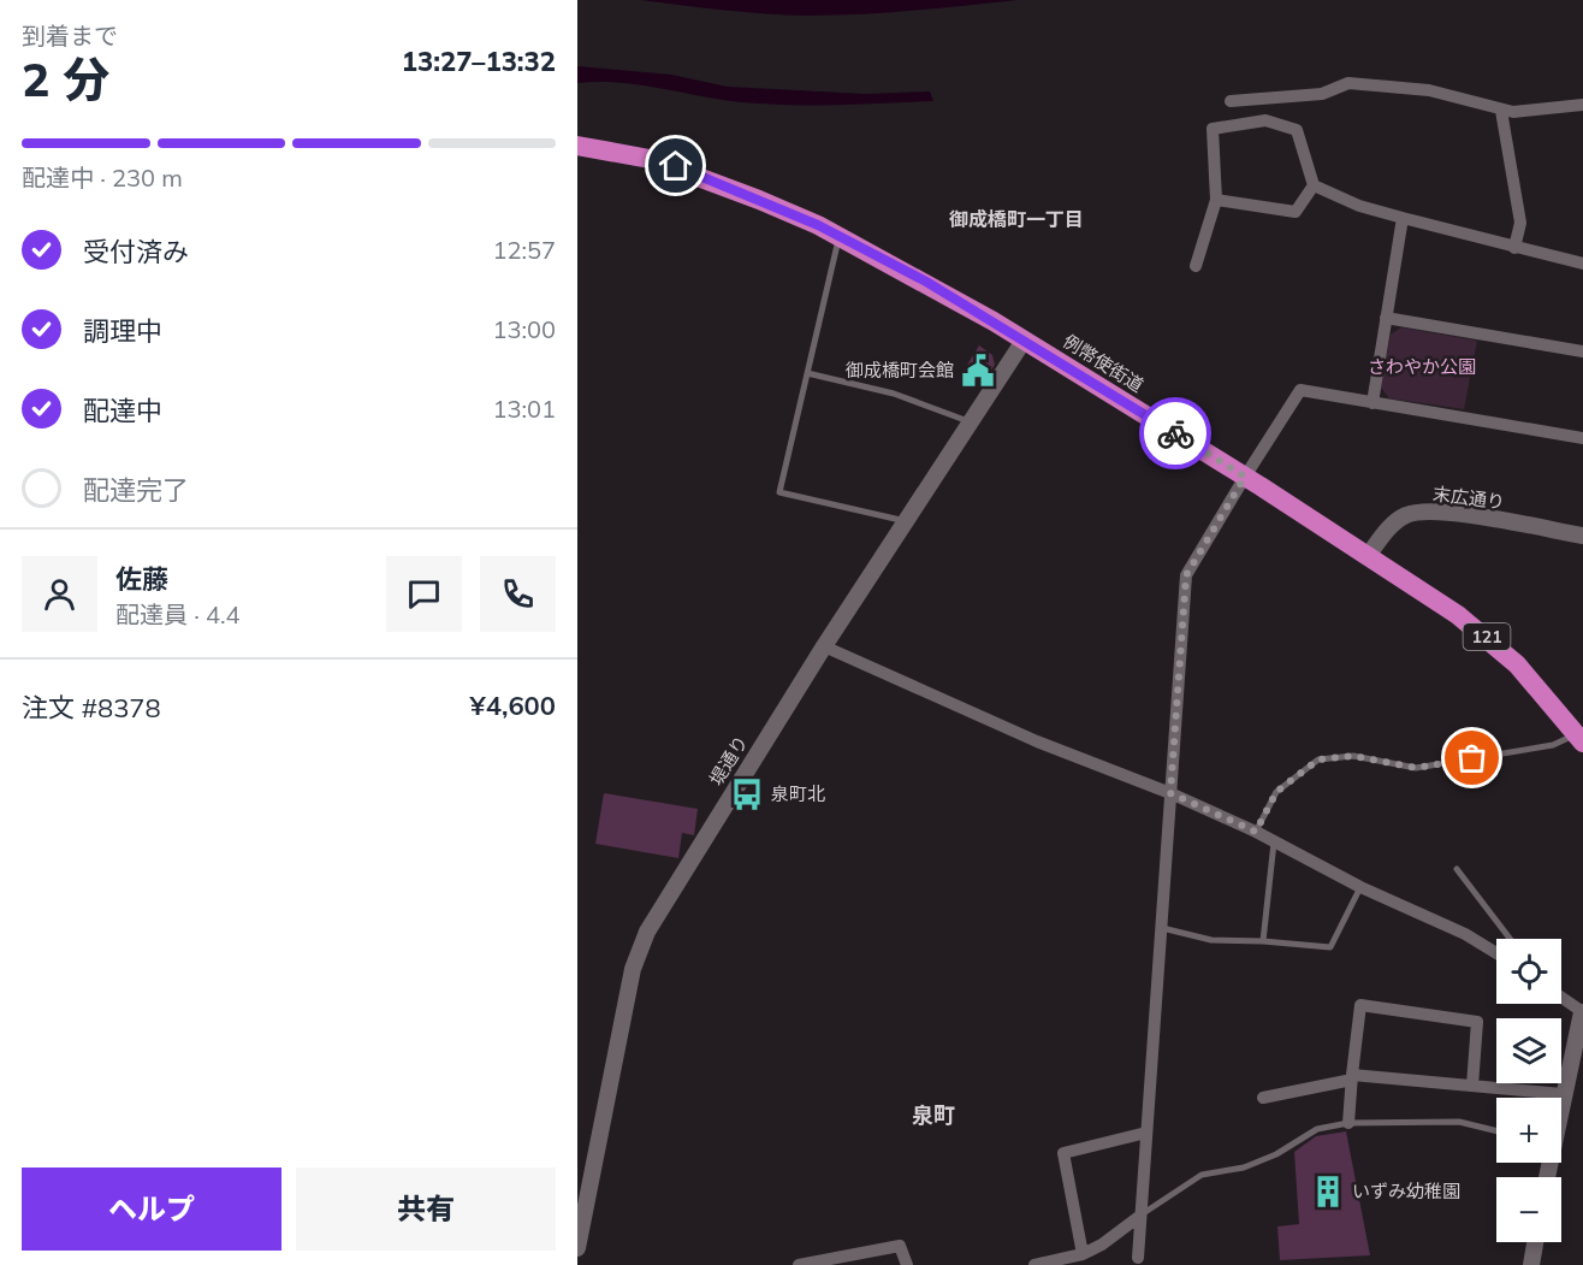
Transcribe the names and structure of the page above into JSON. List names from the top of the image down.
{
  "streets": {
    "highway": ["例幣使街道", "121"],
    "street": ["末広通り", "堤通り"]
  },
  "crossings": [
    ["例幣使街道", "末広通り"],
    ["例幣使街道", "堤通り"]
  ],
  "districts": ["御成橋町一丁目", "泉町"],
  "parks": ["さわやか公園"],
  "places": {
    "public building": ["御成橋町会館"],
    "bus stop": ["泉町北"],
    "building": ["いずみ幼稚園"]
  },
  "page": {
    "heading": ["2 分", "到着まで", "13:27–13:32"],
    "panel": [
      "佐藤",
      "配達員 · 4.4",
      "注文 #8378",
      "¥4,600"
    ],
    "bar": "配達中 · 230 m",
    "list": [
      ["受付済み", "12:57"],
      ["調理中", "13:00"],
      ["配達中", "13:01"],
      "配達完了"
    ],
    "map_buttons": ["+", "−"],
    "buttons": ["ヘルプ", "共有"]
  }
}
